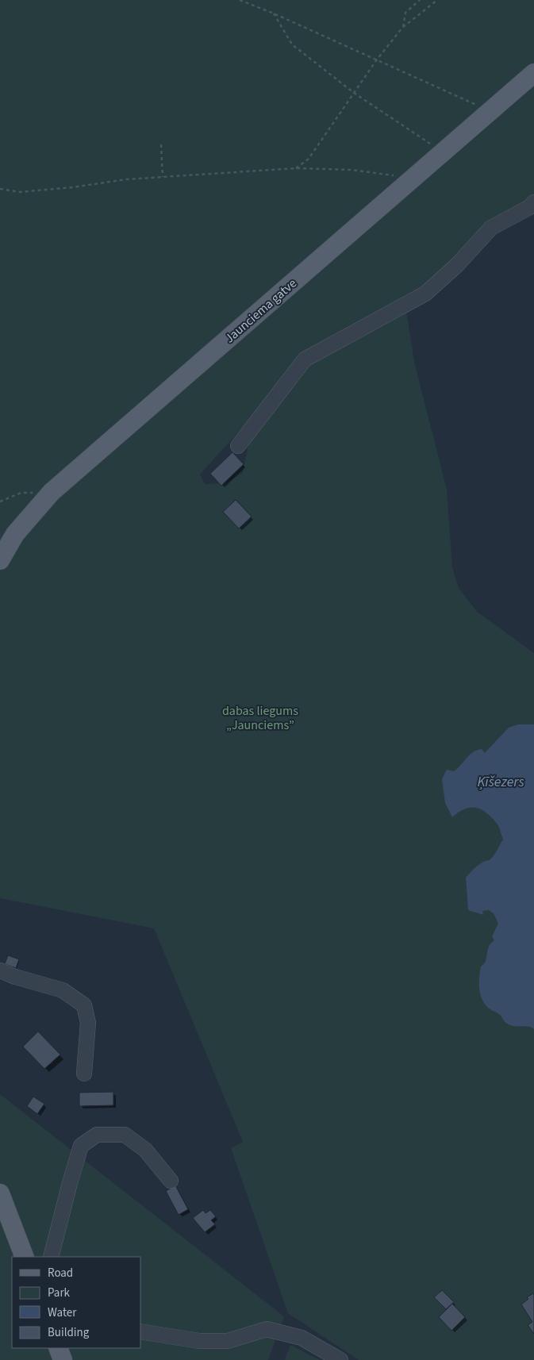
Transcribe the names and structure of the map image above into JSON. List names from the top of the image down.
{
  "streets": {
    "main road": ["Jaunciema gatve"]
  },
  "water": ["Ķīšezers"],
  "parks": ["dabas liegums „Jaunciems”"],
  "legend": [
    "Road",
    "Park",
    "Water",
    "Building"
  ]
}
